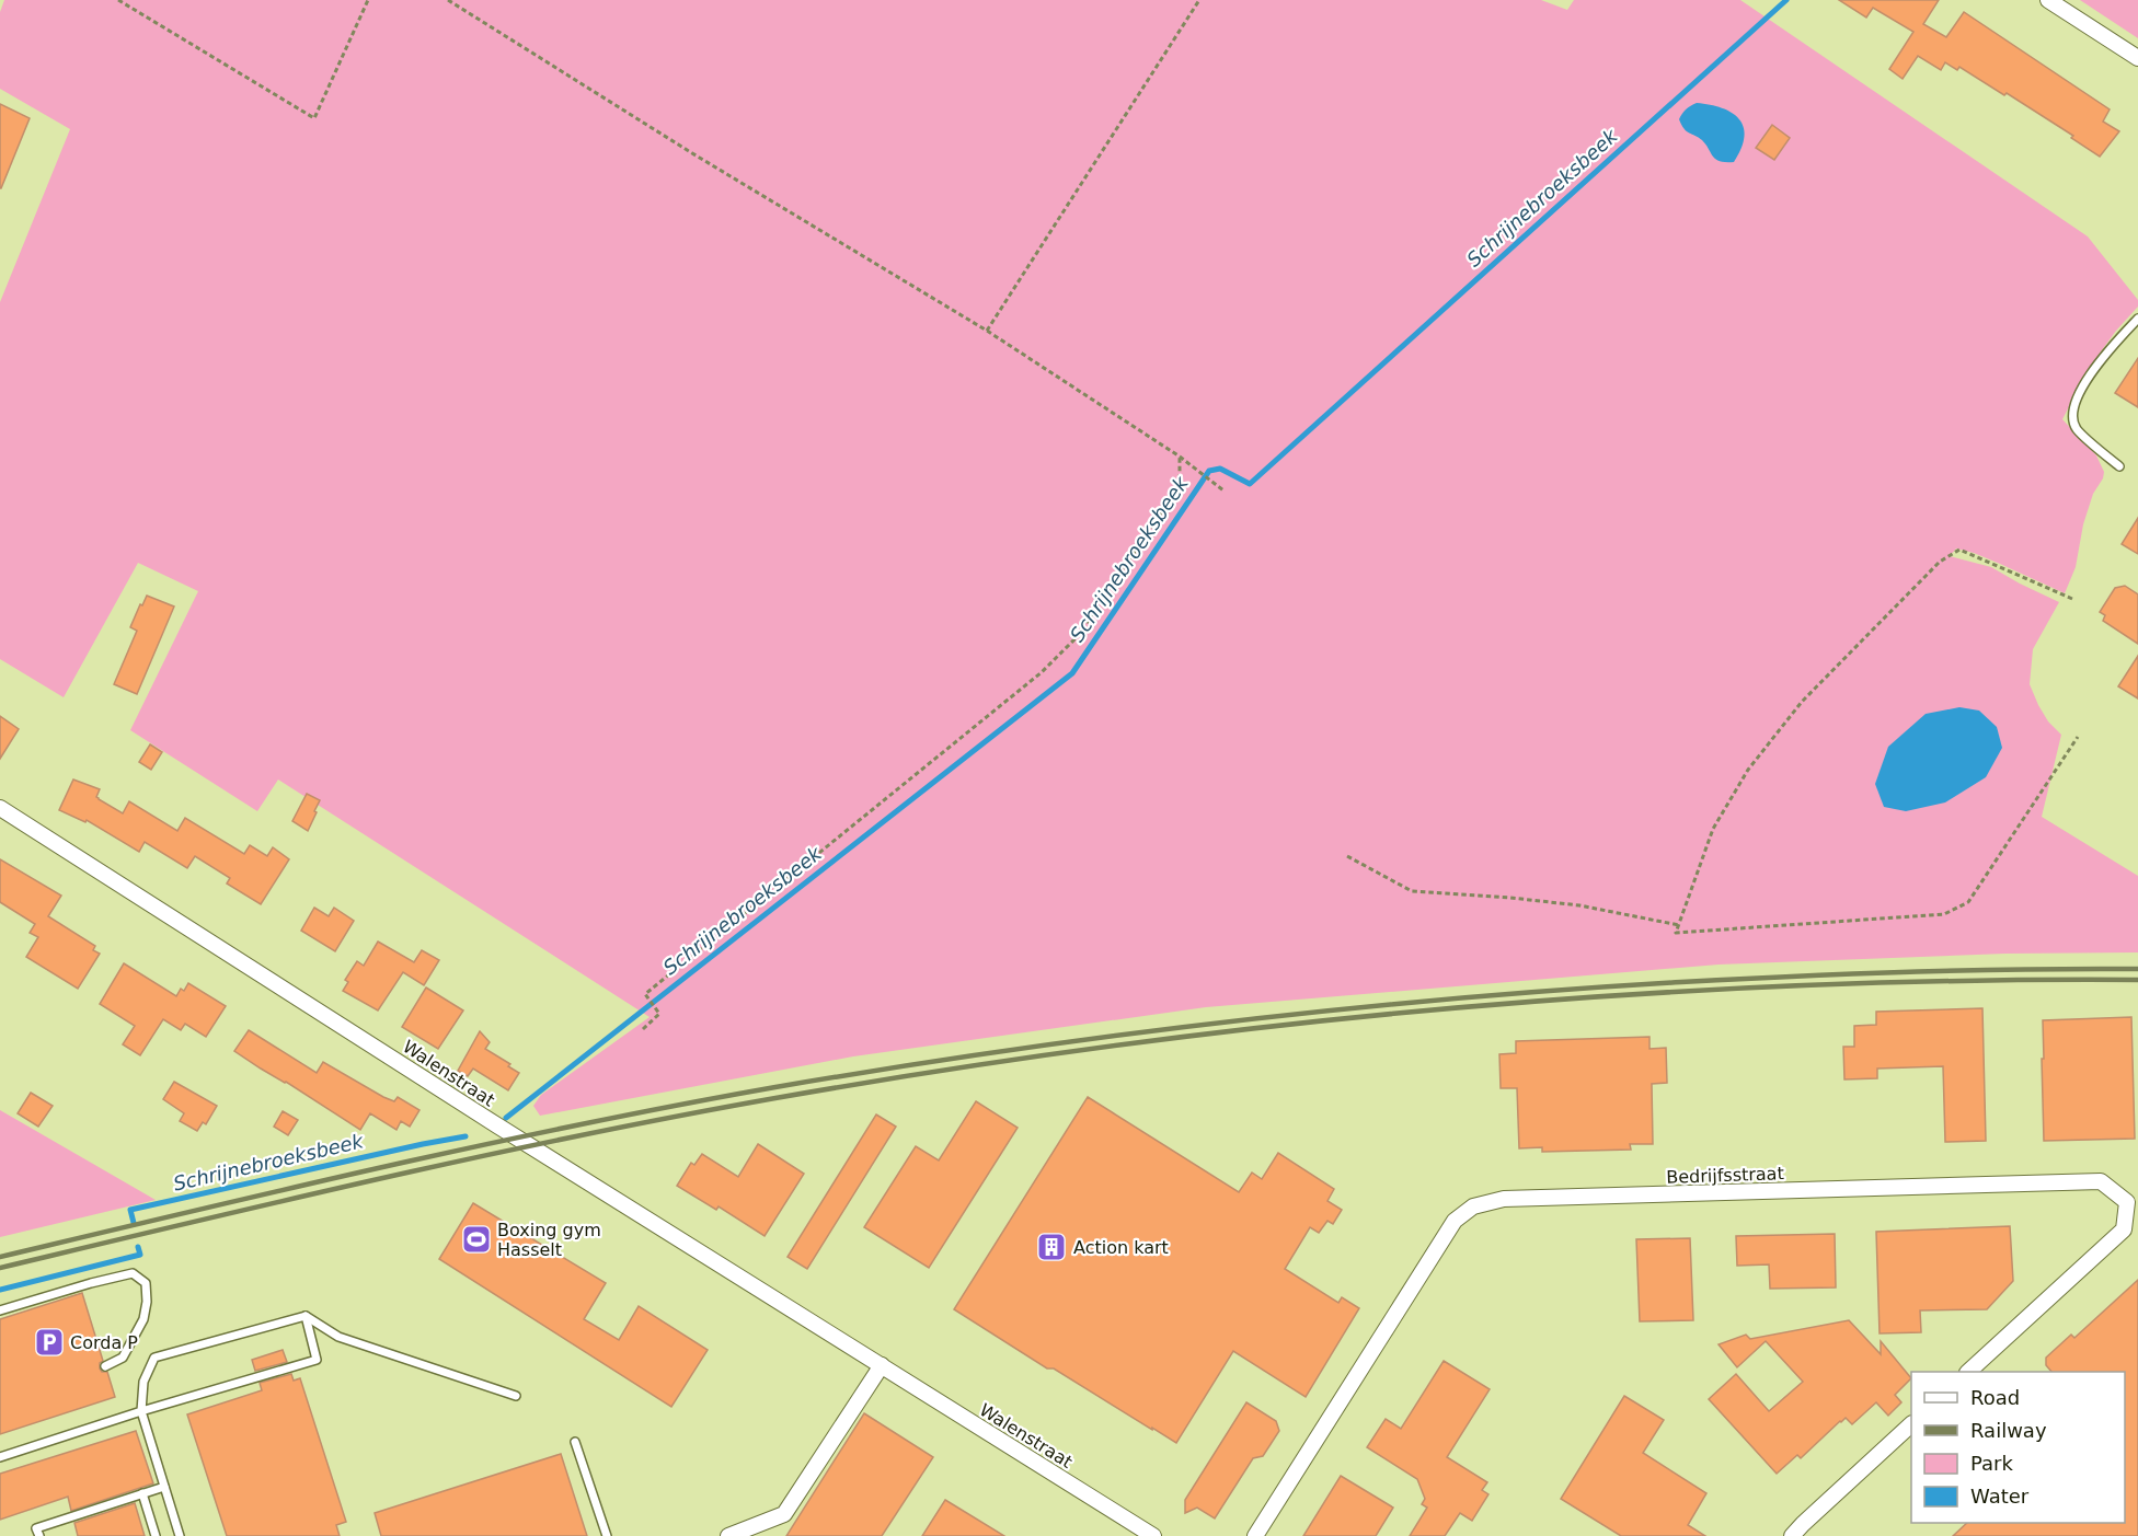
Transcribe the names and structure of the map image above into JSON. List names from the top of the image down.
{
  "streets": {
    "street": ["Walenstraat", "Bedrijfsstraat"]
  },
  "water": ["Schrijnebroeksbeek"],
  "places": {
    "sports": ["Boxing gym Hasselt"],
    "building": ["Action kart"],
    "parking": ["Corda P"]
  },
  "legend": [
    "Road",
    "Railway",
    "Park",
    "Water"
  ]
}
